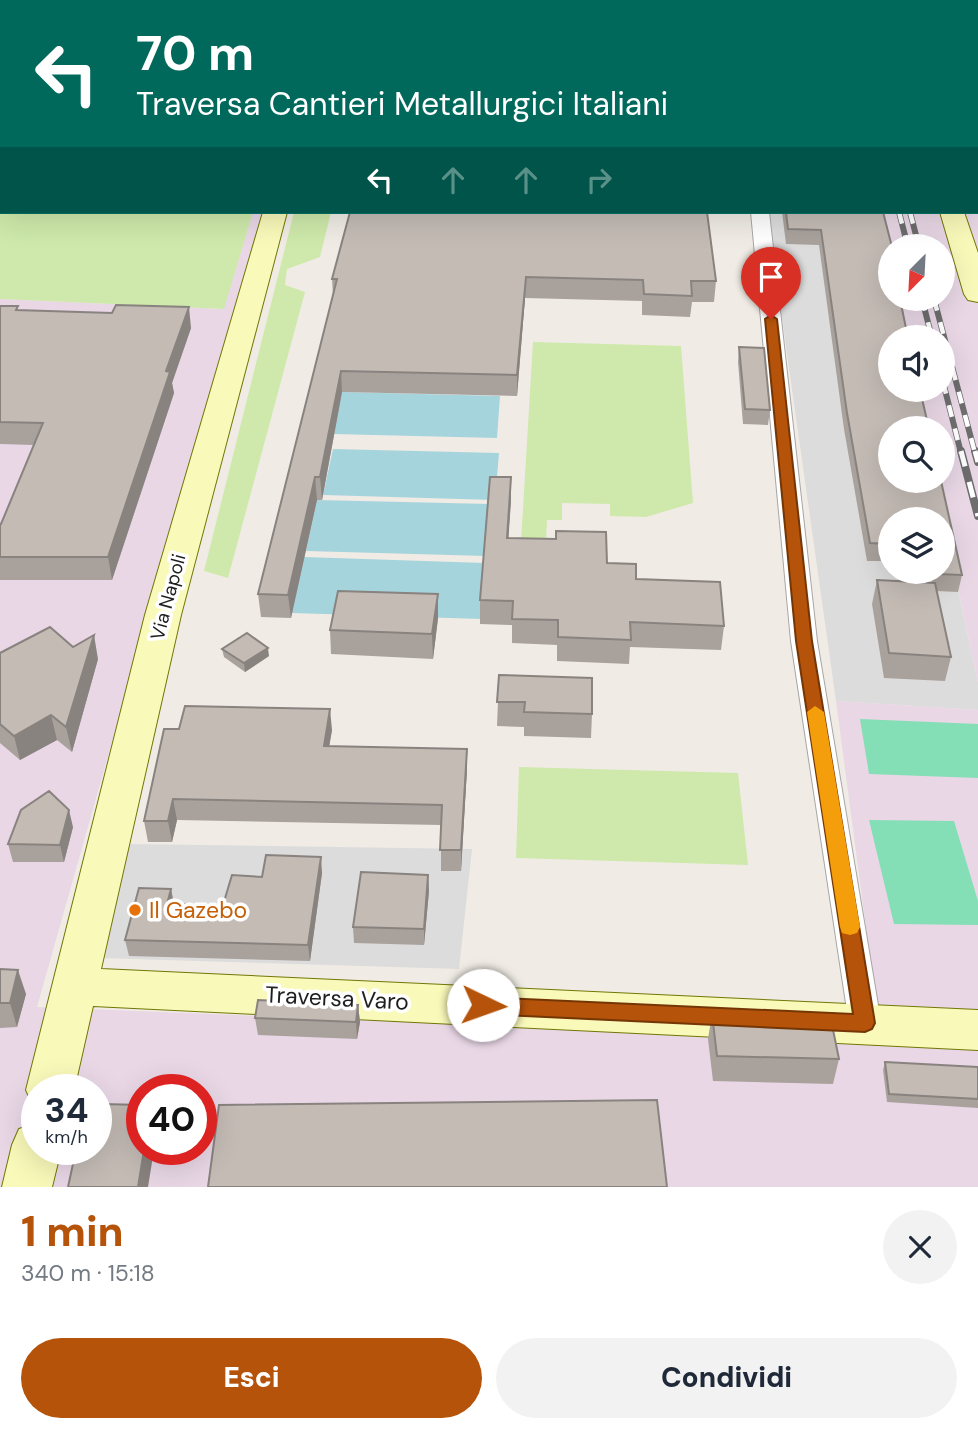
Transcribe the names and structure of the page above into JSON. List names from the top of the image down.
{
  "streets": {
    "street": ["Via Napoli", "Traversa Varo"]
  },
  "crossings": [
    ["Via Napoli", "Traversa Varo"]
  ],
  "places": ["Il Gazebo"],
  "north": "bottom left",
  "page": {
    "turn": ["70 m", "Traversa Cantieri Metallurgici Italiani"],
    "speed": "34 km/h",
    "limit": "40",
    "heading": ["1 min", "340 m · 15:18"],
    "buttons": ["Esci", "Condividi"]
  }
}
